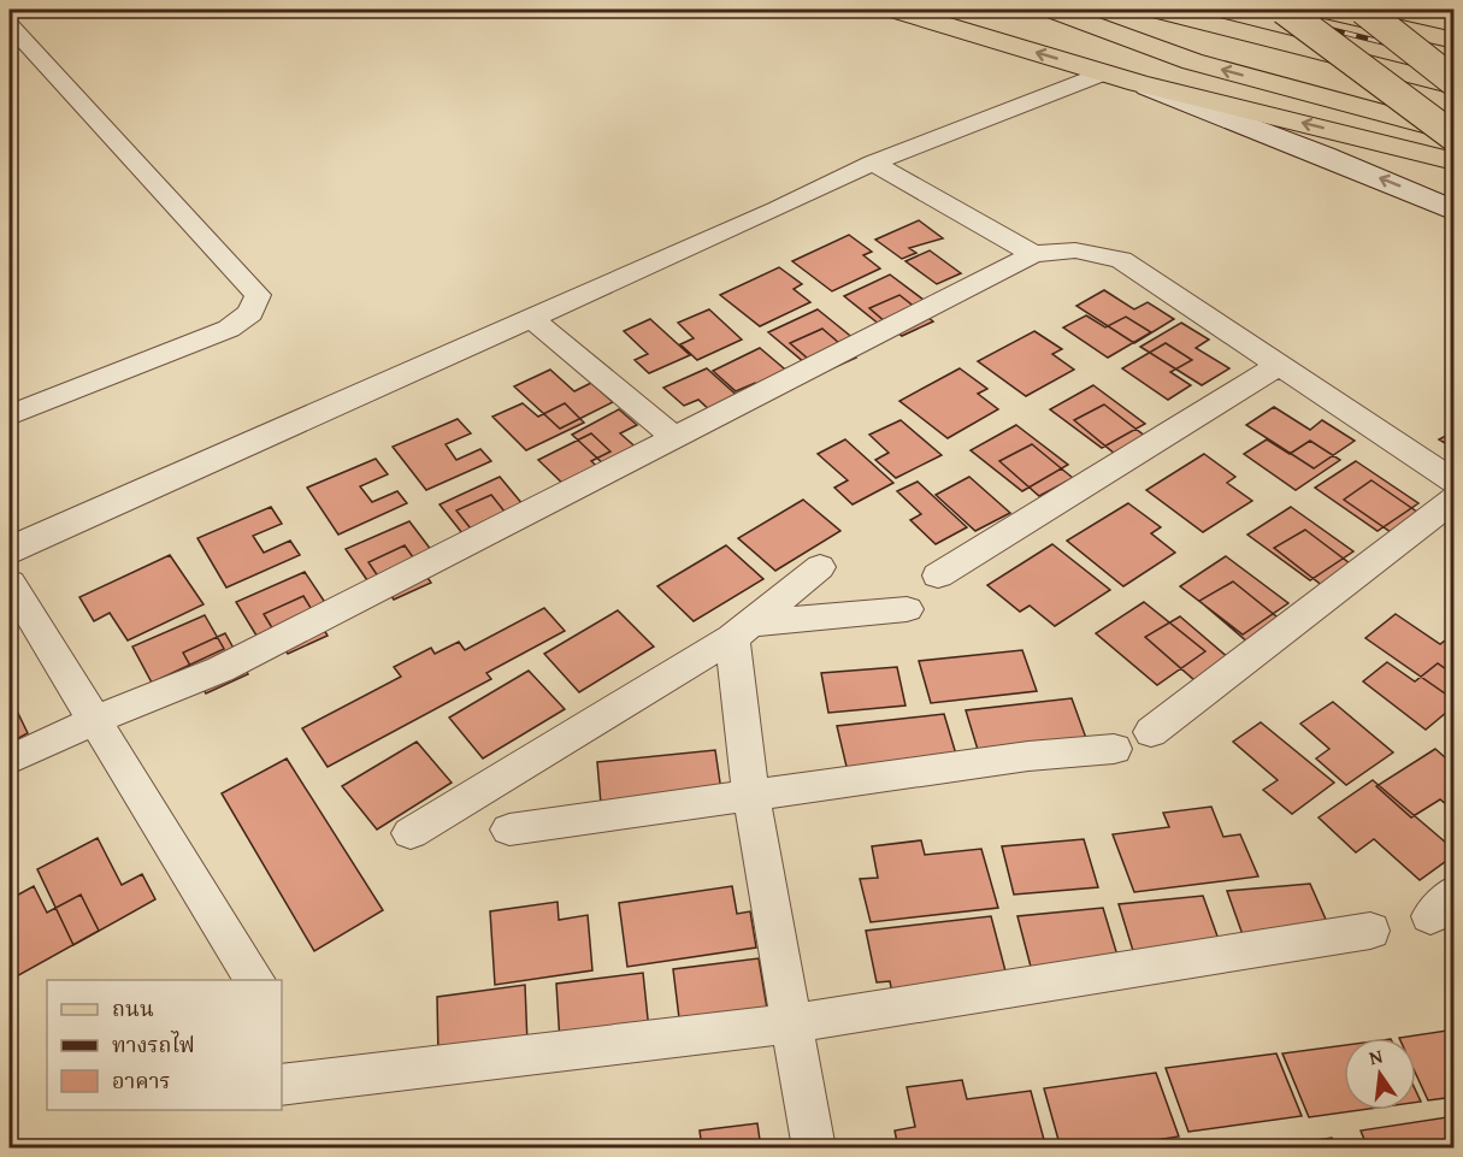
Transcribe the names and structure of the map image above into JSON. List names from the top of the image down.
{
  "legend": ["ถนน", "ทางรถไฟ", "อาคาร"],
  "north": "top"
}
